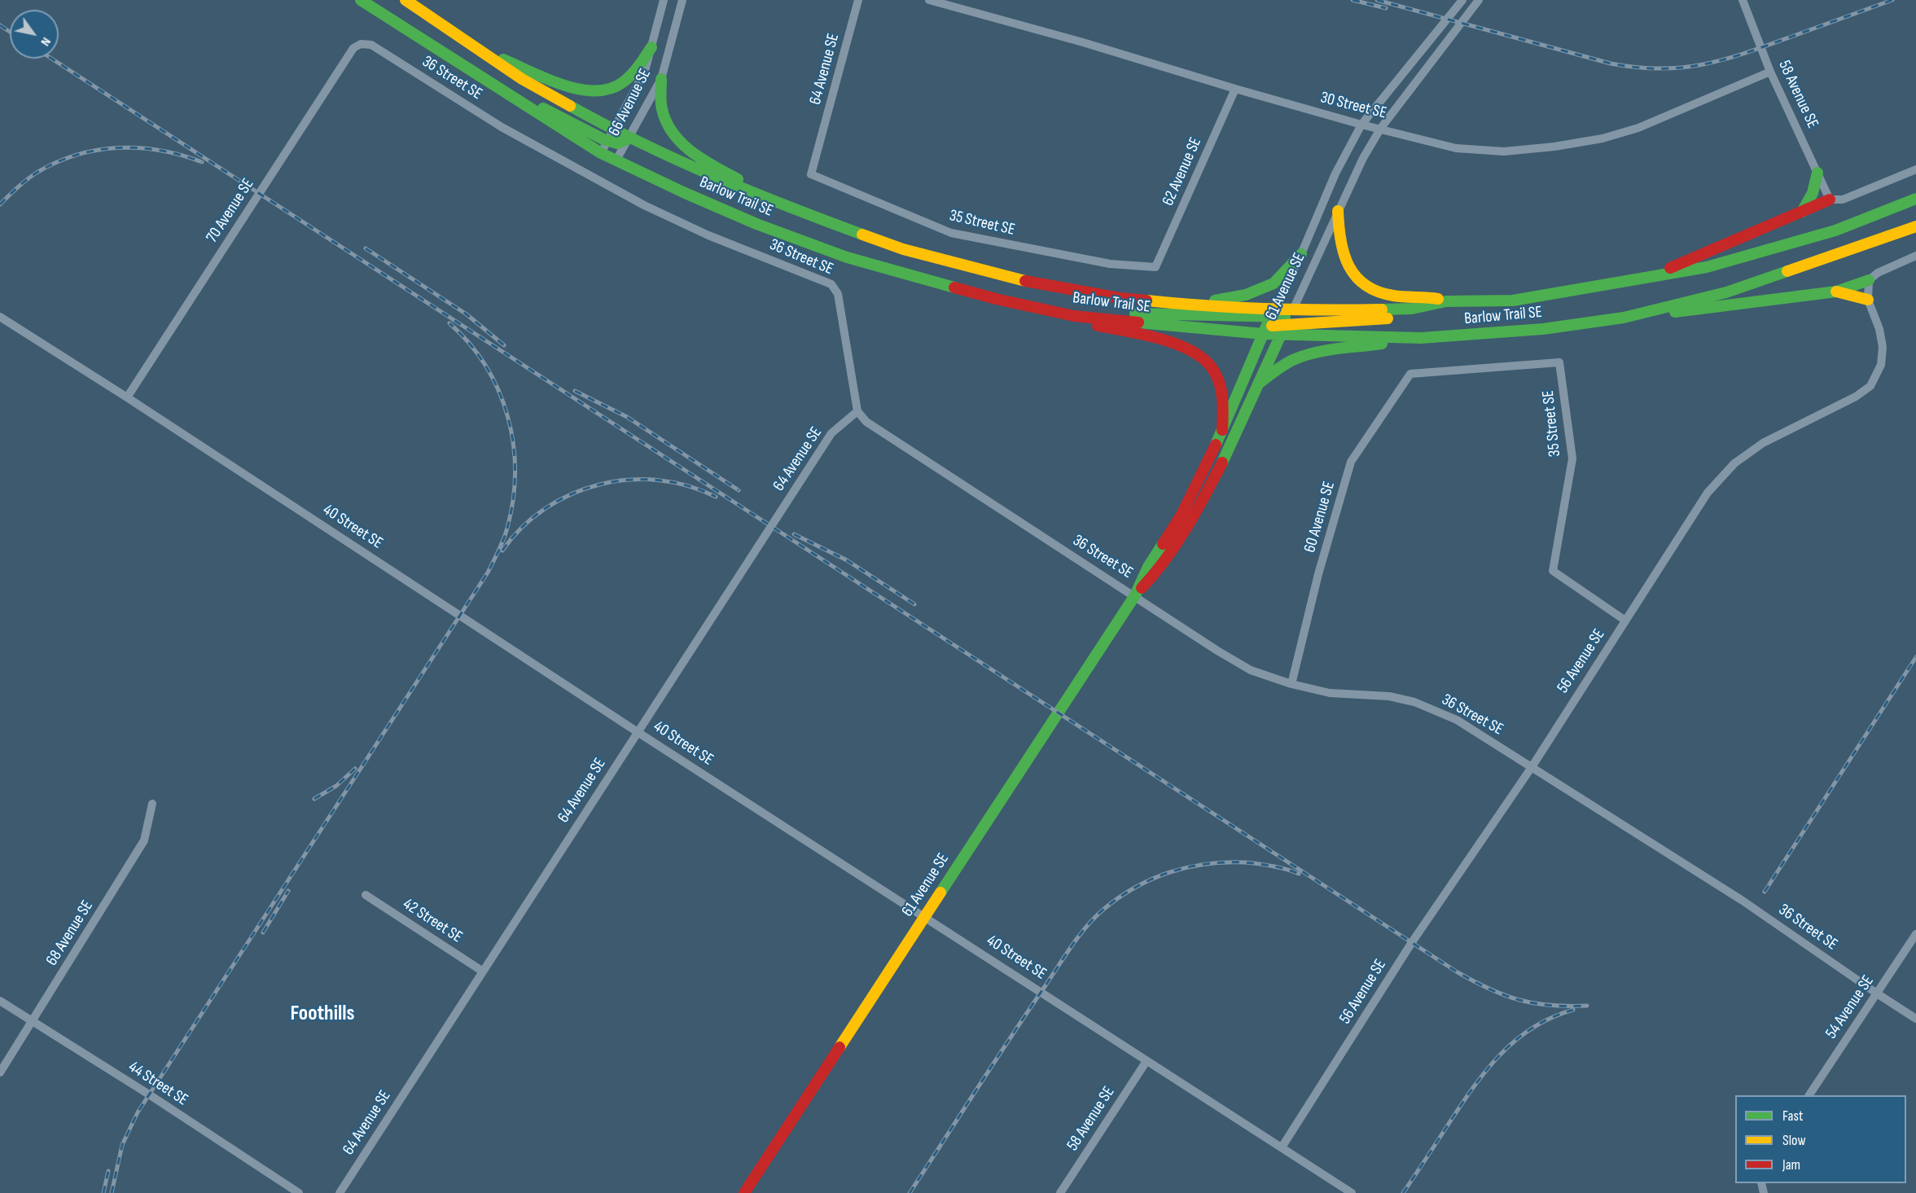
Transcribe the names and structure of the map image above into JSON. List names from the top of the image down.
{
  "streets": {
    "main road": ["Barlow Trail SE", "61 Avenue SE"],
    "street": [
      "64 Avenue SE",
      "36 Street SE",
      "58 Avenue SE",
      "66 Avenue SE",
      "30 Street SE",
      "62 Avenue SE",
      "70 Avenue SE",
      "35 Street SE",
      "60 Avenue SE",
      "40 Street SE",
      "56 Avenue SE",
      "42 Street SE",
      "68 Avenue SE",
      "54 Avenue SE",
      "44 Street SE"
    ]
  },
  "crossings": [
    ["64 Avenue SE", "36 Street SE"],
    ["64 Avenue SE", "35 Street SE"],
    ["64 Avenue SE", "40 Street SE"],
    ["64 Avenue SE", "42 Street SE"],
    ["36 Street SE", "70 Avenue SE"],
    ["36 Street SE", "61 Avenue SE"],
    ["36 Street SE", "60 Avenue SE"],
    ["36 Street SE", "56 Avenue SE"],
    ["36 Street SE", "54 Avenue SE"],
    ["58 Avenue SE", "30 Street SE"],
    ["58 Avenue SE", "40 Street SE"],
    ["66 Avenue SE", "Barlow Trail SE"],
    ["30 Street SE", "62 Avenue SE"],
    ["30 Street SE", "61 Avenue SE"],
    ["62 Avenue SE", "35 Street SE"],
    ["Barlow Trail SE", "61 Avenue SE"],
    ["70 Avenue SE", "40 Street SE"],
    ["35 Street SE", "60 Avenue SE"],
    ["35 Street SE", "56 Avenue SE"],
    ["61 Avenue SE", "40 Street SE"],
    ["40 Street SE", "56 Avenue SE"],
    ["68 Avenue SE", "44 Street SE"]
  ],
  "districts": ["Foothills"],
  "legend": ["Fast", "Slow", "Jam"],
  "north": "bottom right"
}
